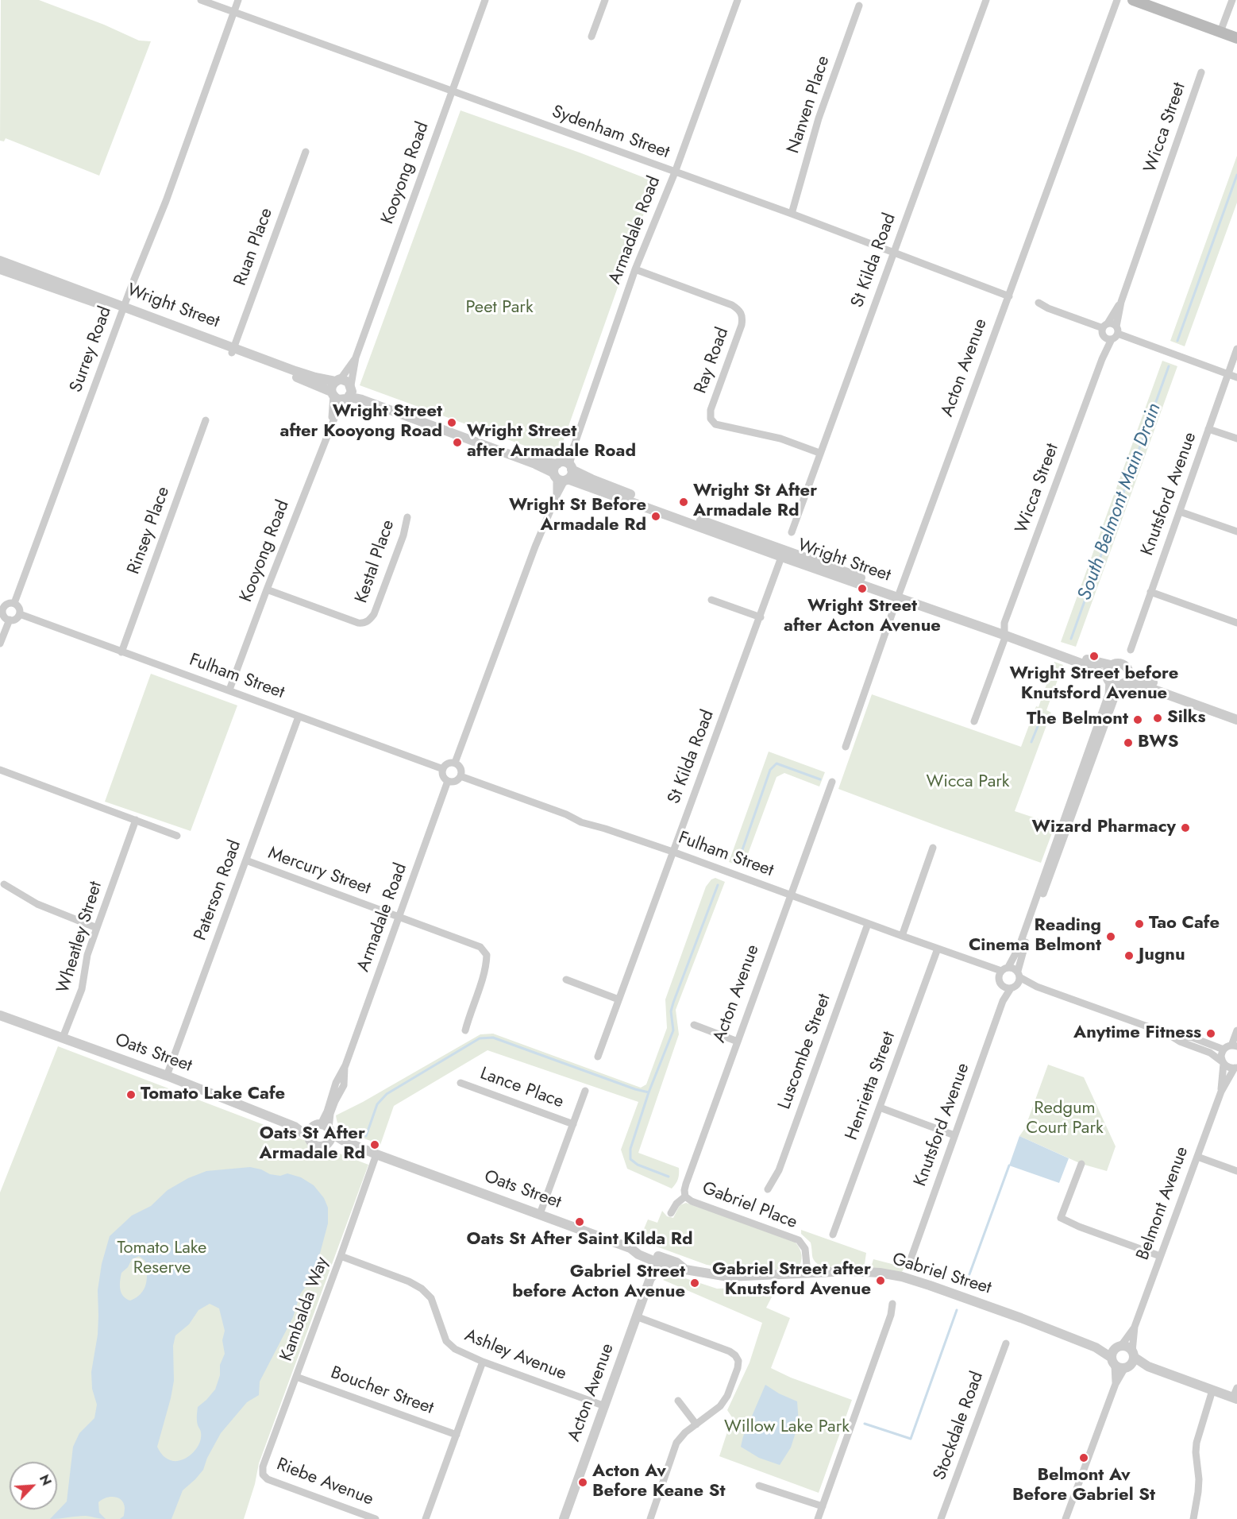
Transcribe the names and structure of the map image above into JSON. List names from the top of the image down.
{
  "streets": {
    "street": [
      "Nanven Place",
      "Wicca Street",
      "Sydenham Street",
      "Kooyong Road",
      "Armadale Road",
      "Ruan Place",
      "St Kilda Road",
      "Wright Street",
      "Surrey Road",
      "Ray Road",
      "Acton Avenue",
      "Knutsford Avenue",
      "Rinsey Place",
      "Kestal Place",
      "Fulham Street",
      "Mercury Street",
      "Paterson Road",
      "Wheatley Street",
      "Luscombe Street",
      "Oats Street",
      "Henrietta Street",
      "Lance Place",
      "Belmont Avenue",
      "Gabriel Place",
      "Gabriel Street",
      "Kambalda Way",
      "Ashley Avenue",
      "Boucher Street",
      "Stockdale Road",
      "Riebe Avenue"
    ]
  },
  "crossings": [
    ["Nanven Place", "Sydenham Street"],
    ["Wicca Street", "Wright Street"],
    ["Sydenham Street", "Kooyong Road"],
    ["Sydenham Street", "Armadale Road"],
    ["Sydenham Street", "St Kilda Road"],
    ["Sydenham Street", "Surrey Road"],
    ["Sydenham Street", "Acton Avenue"],
    ["Kooyong Road", "Wright Street"],
    ["Kooyong Road", "Kestal Place"],
    ["Kooyong Road", "Fulham Street"],
    ["Armadale Road", "Wright Street"],
    ["Armadale Road", "Ray Road"],
    ["Armadale Road", "Fulham Street"],
    ["Armadale Road", "Mercury Street"],
    ["Armadale Road", "Oats Street"],
    ["Ruan Place", "Wright Street"],
    ["St Kilda Road", "Wright Street"],
    ["St Kilda Road", "Ray Road"],
    ["St Kilda Road", "Fulham Street"],
    ["Wright Street", "Surrey Road"],
    ["Wright Street", "Acton Avenue"],
    ["Surrey Road", "Fulham Street"],
    ["Acton Avenue", "Fulham Street"],
    ["Acton Avenue", "Oats Street"],
    ["Acton Avenue", "Gabriel Place"],
    ["Acton Avenue", "Gabriel Street"],
    ["Acton Avenue", "Ashley Avenue"],
    ["Knutsford Avenue", "Fulham Street"],
    ["Rinsey Place", "Fulham Street"],
    ["Fulham Street", "Paterson Road"],
    ["Fulham Street", "Luscombe Street"],
    ["Fulham Street", "Henrietta Street"],
    ["Fulham Street", "Belmont Avenue"],
    ["Mercury Street", "Paterson Road"],
    ["Paterson Road", "Oats Street"],
    ["Wheatley Street", "Oats Street"],
    ["Oats Street", "Gabriel Street"],
    ["Oats Street", "Kambalda Way"],
    ["Belmont Avenue", "Gabriel Street"],
    ["Gabriel Place", "Gabriel Street"],
    ["Kambalda Way", "Ashley Avenue"],
    ["Kambalda Way", "Boucher Street"],
    ["Kambalda Way", "Riebe Avenue"]
  ],
  "water": ["South Belmont Main Drain"],
  "parks": [
    "Peet Park",
    "Wicca Park",
    "Redgum Court Park",
    "Tomato Lake Reserve",
    "Willow Lake Park"
  ],
  "places": [
    "Wright Street after Kooyong Road",
    "Wright Street after Armadale Road",
    "Wright St After Armadale Rd",
    "Wright St Before Armadale Rd",
    "Wright Street after Acton Avenue",
    "Wright Street before Knutsford Avenue",
    "Silks",
    "The Belmont",
    "BWS",
    "Wizard Pharmacy",
    "Tao Cafe",
    "Reading Cinema Belmont",
    "Jugnu",
    "Anytime Fitness",
    "Tomato Lake Cafe",
    "Oats St After Armadale Rd",
    "Oats St After Saint Kilda Rd",
    "Gabriel Street after Knutsford Avenue",
    "Gabriel Street before Acton Avenue",
    "Belmont Av Before Gabriel St",
    "Acton Av Before Keane St"
  ],
  "north": "top right"
}
